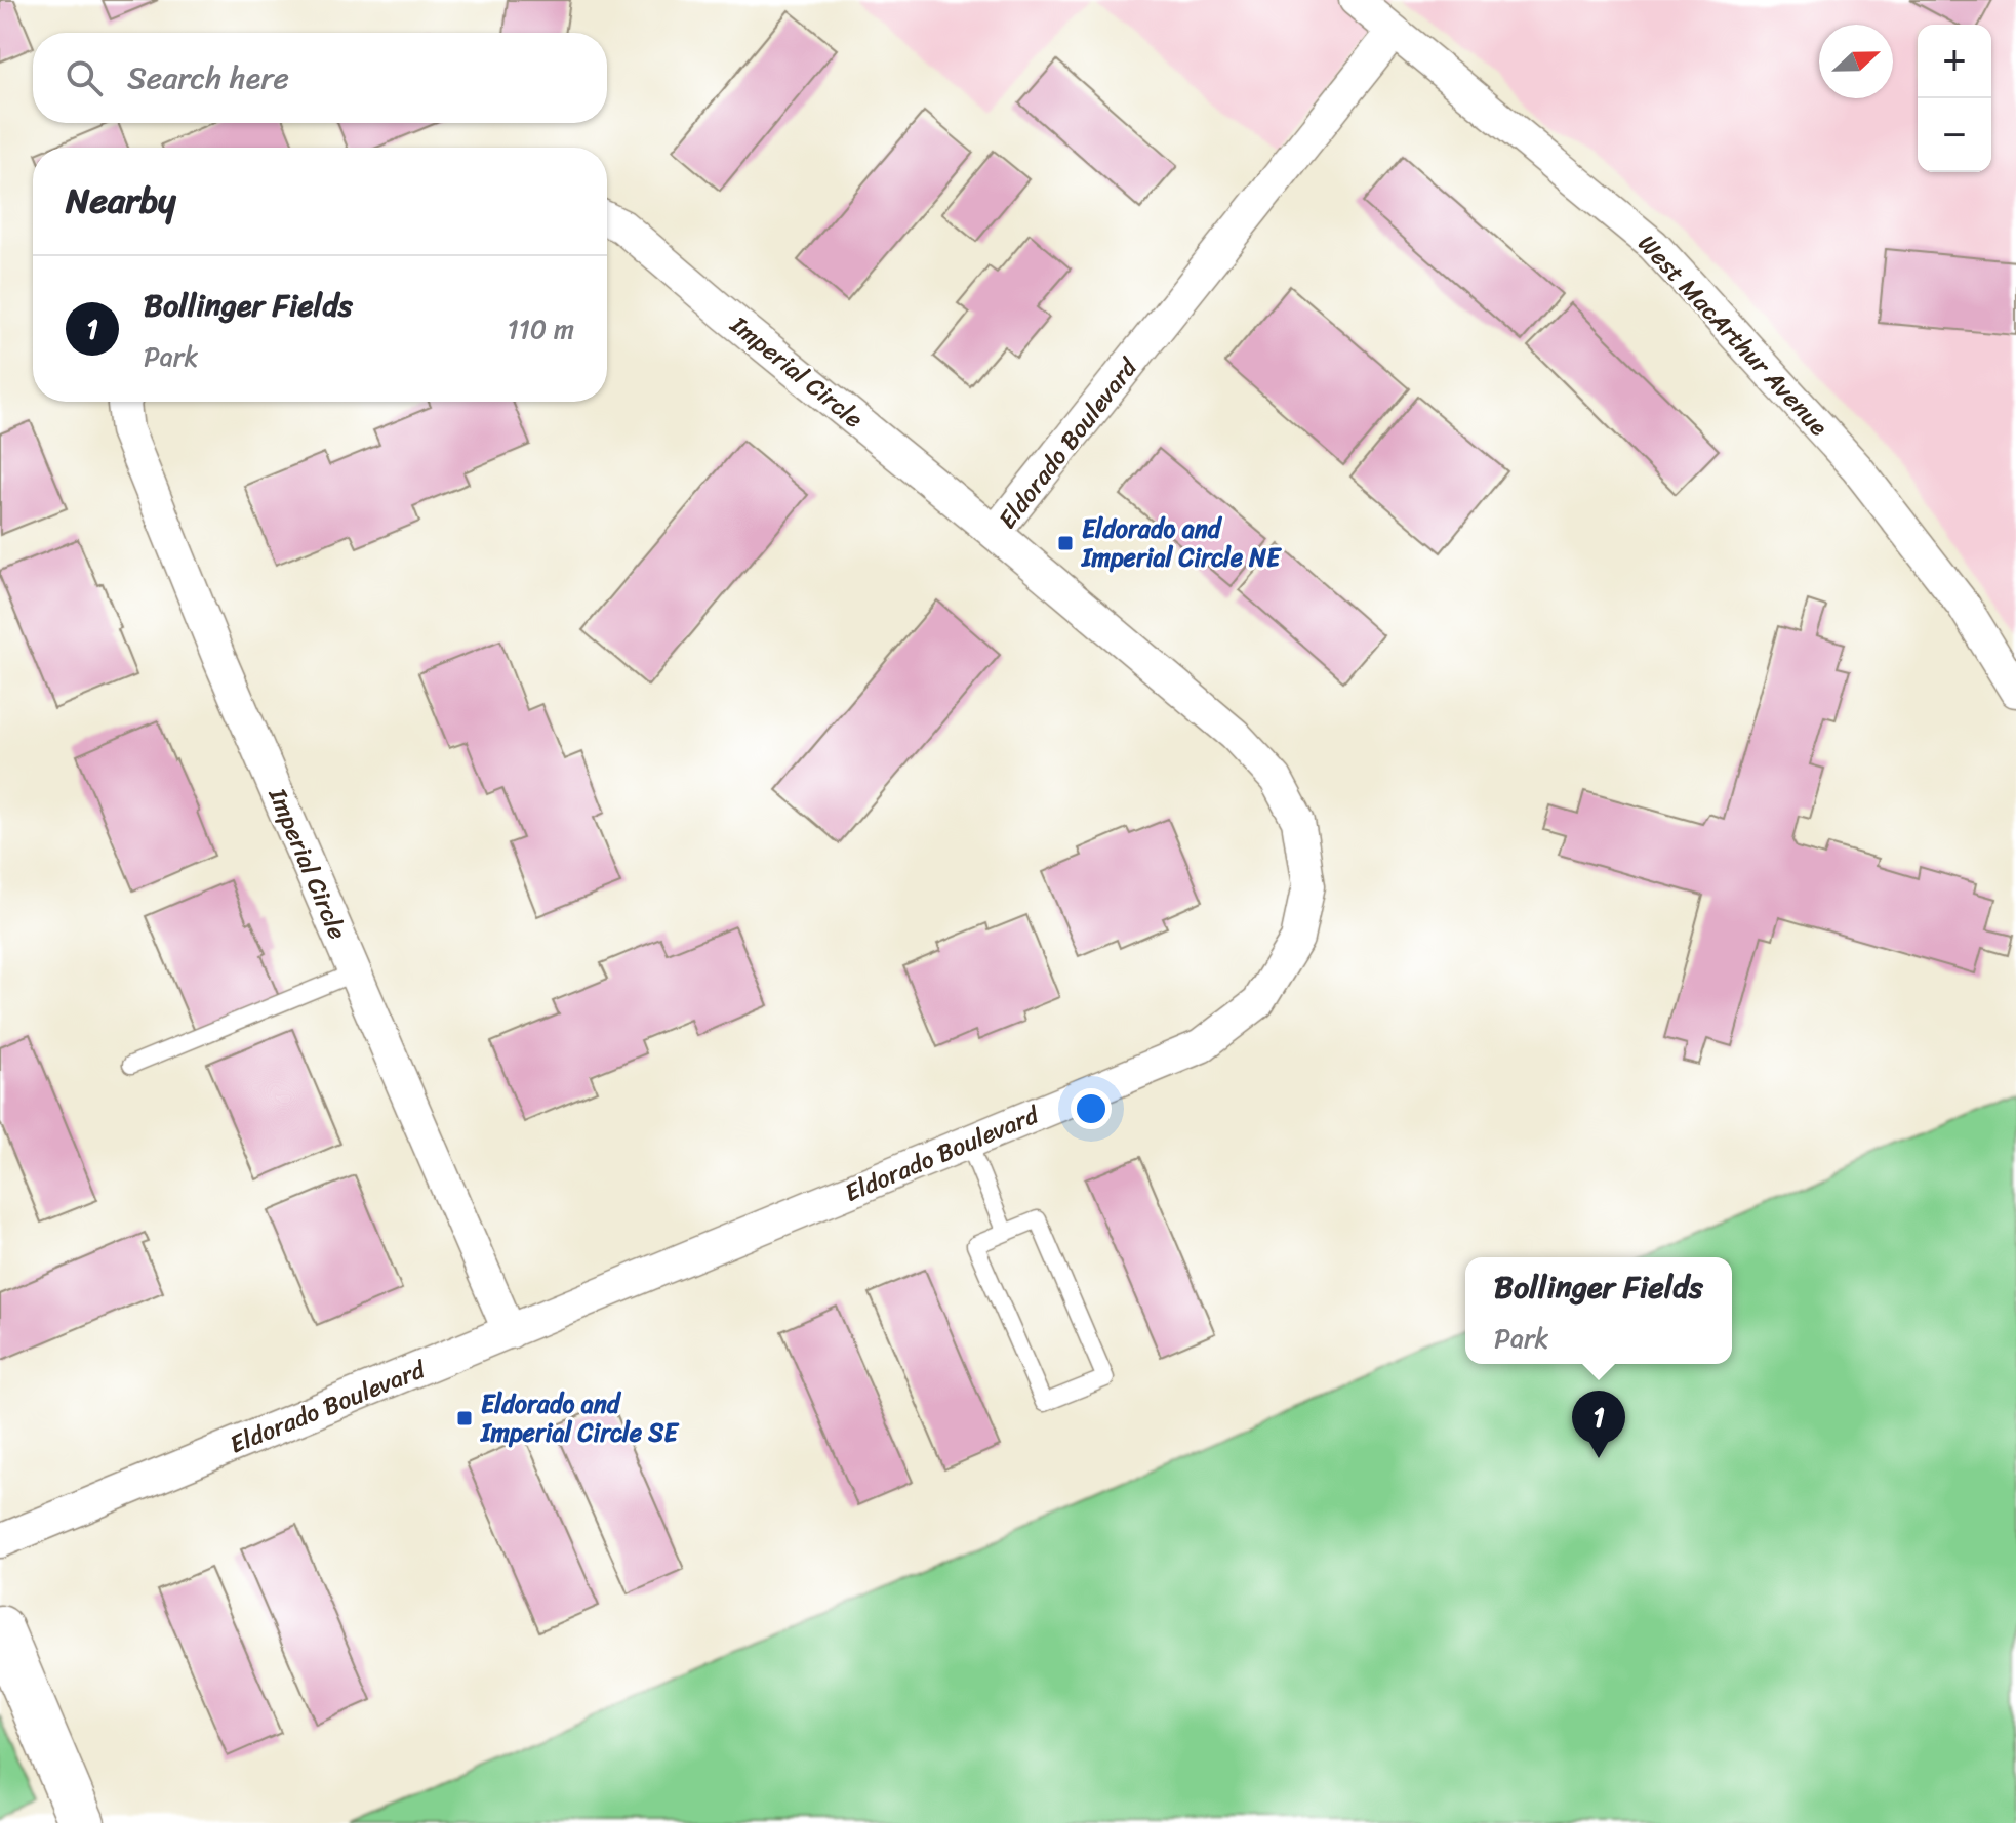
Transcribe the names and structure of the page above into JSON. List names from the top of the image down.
{
  "streets": {
    "street": ["West MacArthur Avenue", "Imperial Circle", "Eldorado Boulevard"]
  },
  "crossings": [
    ["West MacArthur Avenue", "Eldorado Boulevard"],
    ["Imperial Circle", "Eldorado Boulevard"]
  ],
  "places": {
    "transit": ["Eldorado and Imperial Circle NE", "Eldorado and Imperial Circle SE"]
  },
  "north": "right",
  "page": {
    "map_buttons": ["+", "−"],
    "search": "Search here",
    "heading": "Nearby",
    "list": [
      {
        "mark": "1",
        "name": "Bollinger Fields",
        "note": "Park",
        "value": "110 m"
      }
    ],
    "popup": ["Bollinger Fields", "Park"],
    "pins": "1"
  }
}
